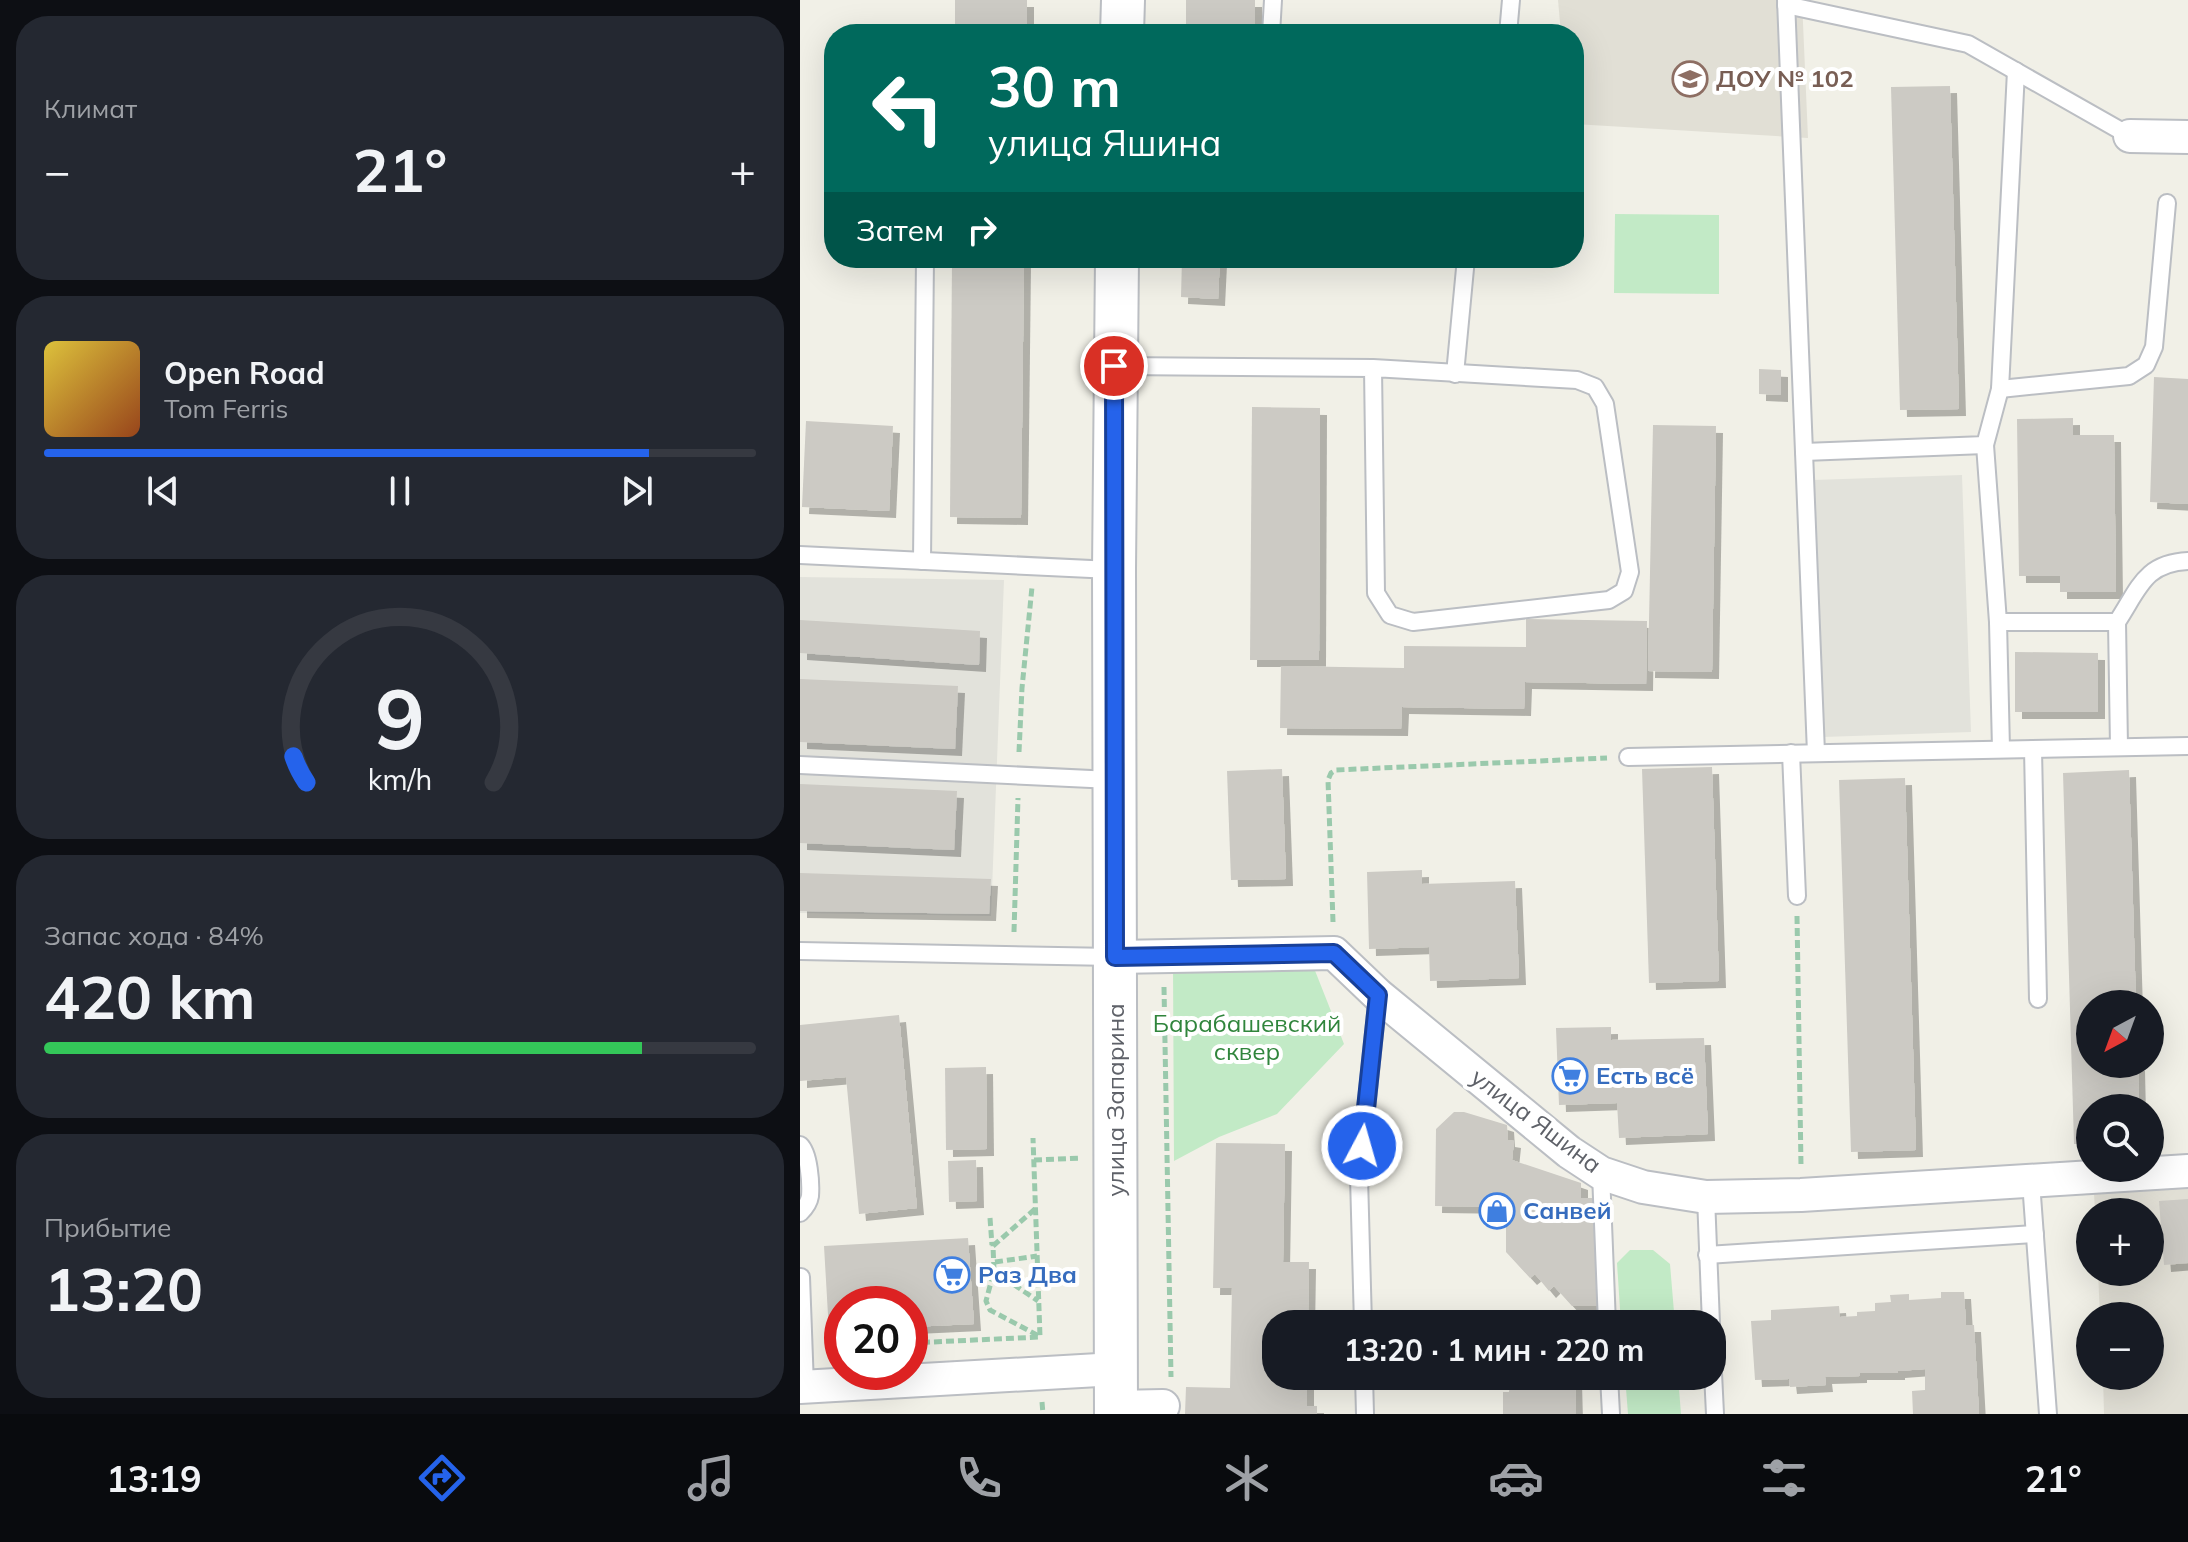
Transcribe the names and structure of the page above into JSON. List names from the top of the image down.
{
  "streets": {
    "street": ["улица Запарина", "улица Яшина"]
  },
  "parks": ["Барабашевский сквер"],
  "places": {
    "school or university": ["ДОУ № 102"],
    "supermarket": ["Есть всё", "Раз Два"],
    "shop": ["Санвей"]
  },
  "north": "bottom left",
  "page": {
    "tile": [
      "Климат",
      ["Запас хода · 84%", "420 km"],
      ["Прибытие", "13:20"]
    ],
    "turn": ["30 m", "улица Яшина"],
    "heat": ["−", "21°", "+"],
    "then": "Затем",
    "song": ["Open Road", "Tom Ferris"],
    "map_buttons": ["+", "−"],
    "limit": "20",
    "trip": "13:20 · 1 мин · 220 m",
    "tabs": ["13:19", "21°"],
    "gauge": ["9", "km/h"]
  }
}
